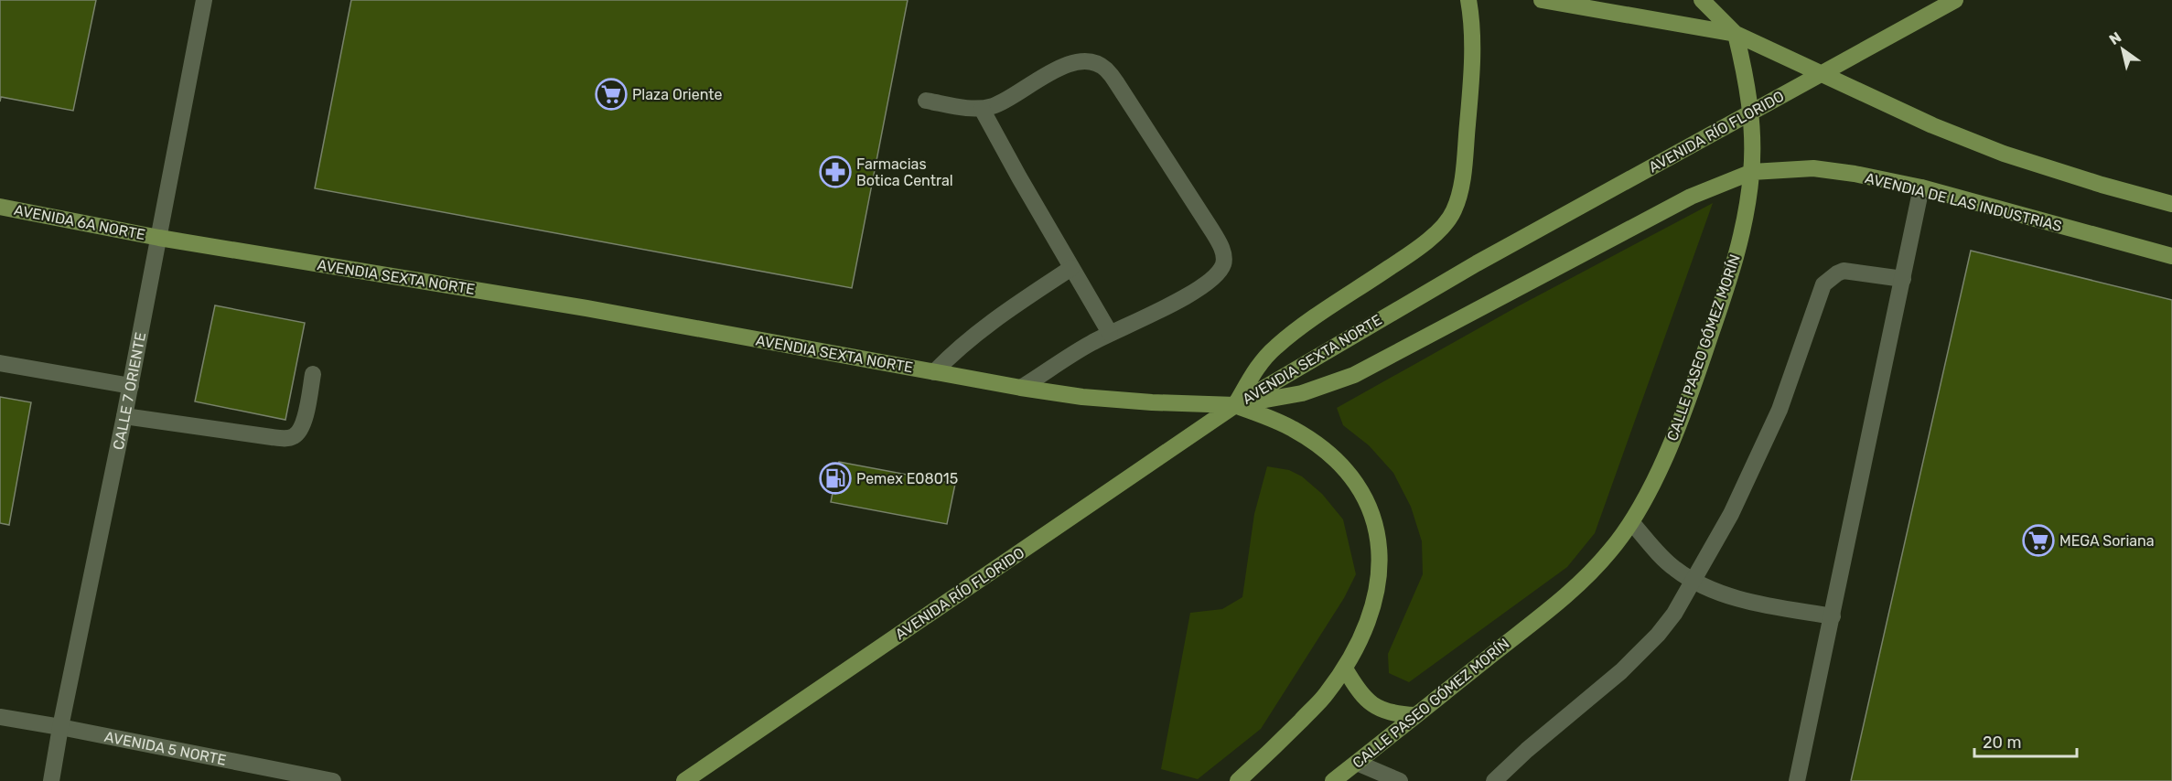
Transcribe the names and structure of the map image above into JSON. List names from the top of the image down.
{
  "streets": {
    "main road": [
      "AVENIDA RÍO FLORIDO",
      "AVENDIA DE LAS INDUSTRIAS",
      "AVENIDA 6A NORTE",
      "AVENDIA SEXTA NORTE",
      "CALLE PASEO GÓMEZ MORÍN"
    ],
    "street": ["CALLE 7 ORIENTE", "AVENIDA 5 NORTE"]
  },
  "crossings": [
    ["AVENIDA RÍO FLORIDO", "AVENDIA DE LAS INDUSTRIAS"],
    ["AVENIDA RÍO FLORIDO", "AVENDIA SEXTA NORTE"],
    ["AVENDIA DE LAS INDUSTRIAS", "AVENDIA SEXTA NORTE"],
    ["AVENDIA DE LAS INDUSTRIAS", "CALLE PASEO GÓMEZ MORÍN"],
    ["AVENIDA 6A NORTE", "AVENDIA SEXTA NORTE"],
    ["AVENIDA 6A NORTE", "CALLE 7 ORIENTE"],
    ["AVENDIA SEXTA NORTE", "CALLE 7 ORIENTE"],
    ["CALLE 7 ORIENTE", "AVENIDA 5 NORTE"]
  ],
  "places": {
    "supermarket": ["Plaza Oriente", "MEGA Soriana"],
    "pharmacy": ["Farmacias Botica Central"],
    "fuel station": ["Pemex E08015"]
  },
  "scale_bar": "20 m",
  "north": "top left"
}
